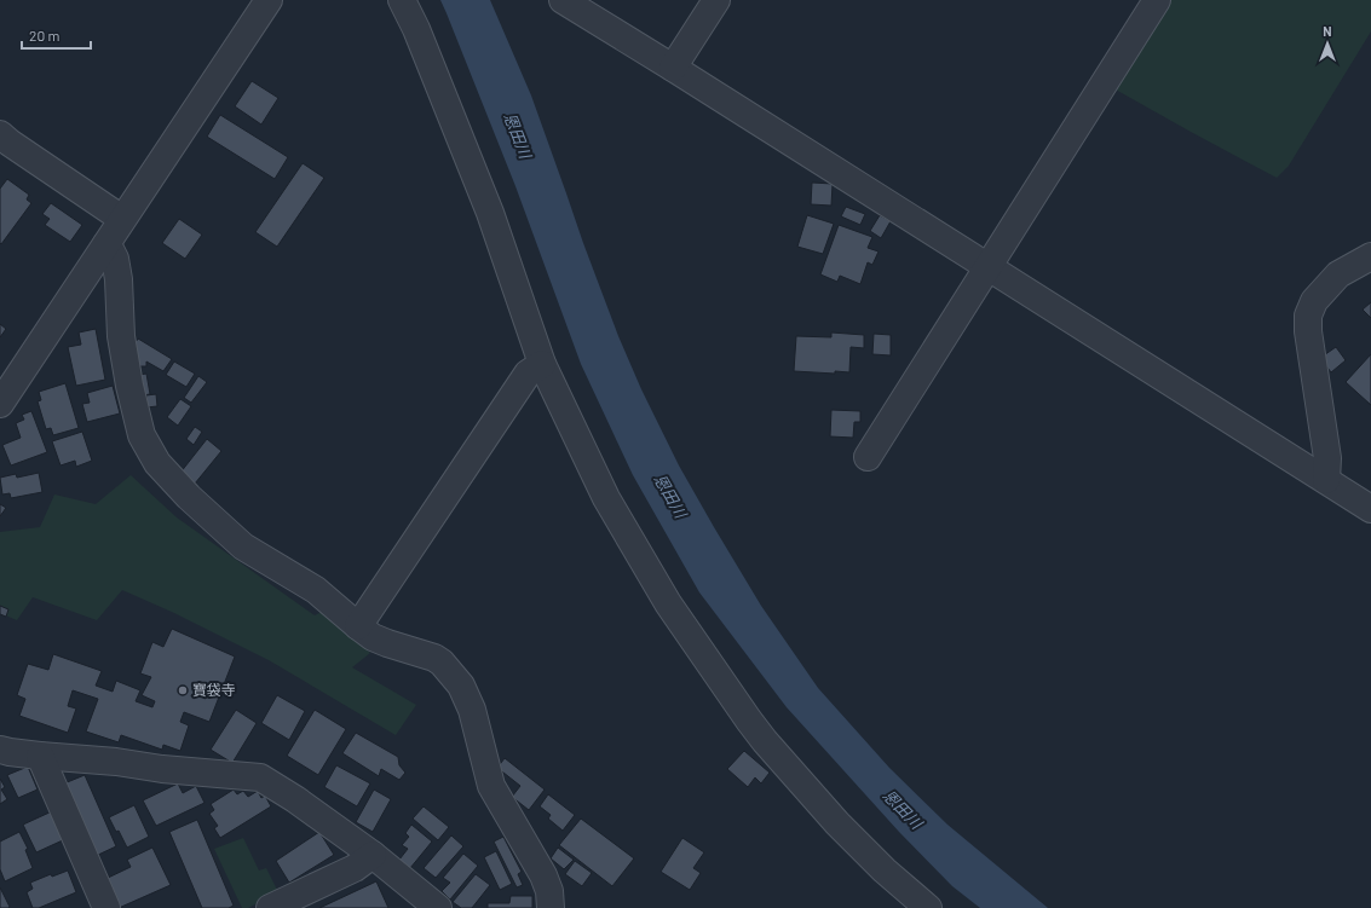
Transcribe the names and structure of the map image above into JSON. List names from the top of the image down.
{
  "water": ["恩田川"],
  "places": ["寶袋寺"],
  "scale_bar": "20 m",
  "north": "top"
}
